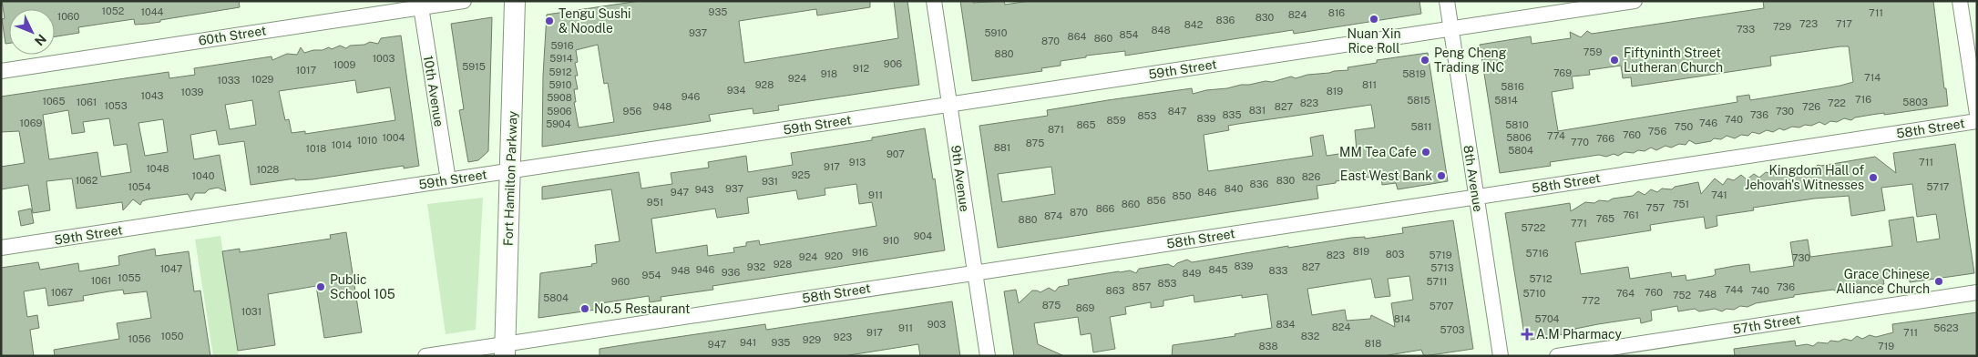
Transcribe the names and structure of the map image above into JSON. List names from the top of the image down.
{
  "streets": {
    "main road": ["Fort Hamilton Parkway"],
    "street": [
      "60th Street",
      "59th Street",
      "10th Avenue",
      "58th Street",
      "9th Avenue",
      "8th Avenue",
      "57th Street"
    ]
  },
  "crossings": [
    ["60th Street", "10th Avenue"],
    ["59th Street", "10th Avenue"],
    ["59th Street", "Fort Hamilton Parkway"],
    ["59th Street", "9th Avenue"],
    ["59th Street", "8th Avenue"],
    ["58th Street", "Fort Hamilton Parkway"],
    ["58th Street", "9th Avenue"],
    ["58th Street", "8th Avenue"]
  ],
  "places": {
    "other": [
      "Nuan Xin Rice Roll",
      "Tengu Sushi & Noodle",
      "Peng Cheng Trading INC",
      "Fiftyninth Street Lutheran Church",
      "MM Tea Cafe",
      "East West Bank",
      "Kingdom Hall of Jehovah's Witnesses",
      "Grace Chinese Alliance Church",
      "Public School 105",
      "No.5 Restaurant"
    ],
    "health": ["A.M Pharmacy"]
  },
  "house_numbers": [
    "1052",
    "1044",
    "935",
    "816",
    "711",
    "824",
    "1060",
    "830",
    "836",
    "723",
    "717",
    "842",
    "729",
    "733",
    "848",
    "937",
    "5910",
    "854",
    "864",
    "860",
    "870",
    "5916",
    "759",
    "880",
    "1003",
    "5914",
    "906",
    "1009",
    "5915",
    "912",
    "1017",
    "5912",
    "769",
    "918",
    "5819",
    "714",
    "924",
    "1029",
    "1033",
    "5910",
    "928",
    "811",
    "5816",
    "934",
    "819",
    "1039",
    "1043",
    "946",
    "5908",
    "716",
    "5815",
    "5814",
    "1065",
    "1061",
    "5803",
    "823",
    "722",
    "1053",
    "948",
    "827",
    "726",
    "831",
    "5906",
    "956",
    "847",
    "730",
    "835",
    "736",
    "853",
    "839",
    "740",
    "859",
    "1069",
    "746",
    "5904",
    "865",
    "5810",
    "5811",
    "750",
    "871",
    "756",
    "760",
    "774",
    "1004",
    "5806",
    "766",
    "1010",
    "770",
    "875",
    "1014",
    "881",
    "1018",
    "5804",
    "907",
    "913",
    "711",
    "917",
    "1048",
    "1028",
    "925",
    "1040",
    "826",
    "1062",
    "830",
    "931",
    "836",
    "1054",
    "5717",
    "937",
    "840",
    "943",
    "947",
    "846",
    "911",
    "741",
    "850",
    "856",
    "951",
    "860",
    "751",
    "757",
    "866",
    "870",
    "761",
    "874",
    "765",
    "880",
    "771",
    "5722",
    "904",
    "910",
    "819",
    "916",
    "5716",
    "803",
    "823",
    "5719",
    "920",
    "924",
    "730",
    "928",
    "839",
    "932",
    "827",
    "5713",
    "1047",
    "946",
    "845",
    "948",
    "833",
    "936",
    "849",
    "954",
    "1055",
    "5712",
    "1061",
    "960",
    "5711",
    "853",
    "857",
    "736",
    "744",
    "863",
    "740",
    "1067",
    "760",
    "5710",
    "764",
    "748",
    "752",
    "5804",
    "772",
    "875",
    "5707",
    "869",
    "1031",
    "814",
    "5704",
    "903",
    "834",
    "824",
    "911",
    "5623",
    "5703",
    "917",
    "711",
    "1050",
    "832",
    "923",
    "1056",
    "929",
    "941",
    "935",
    "818",
    "947",
    "838",
    "719"
  ],
  "north": "bottom right"
}
